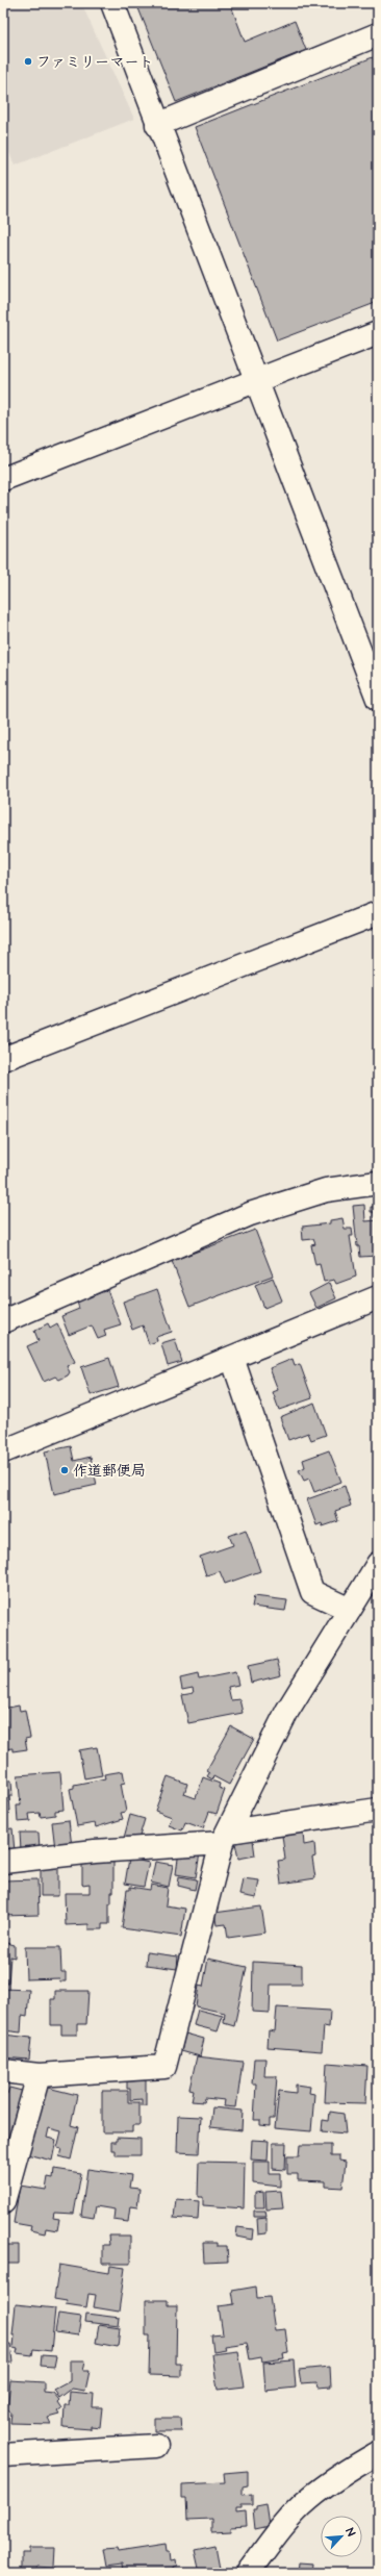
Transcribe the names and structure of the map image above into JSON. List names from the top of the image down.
{
  "places": ["ファミリーマート", "作道郵便局"],
  "north": "top right"
}
